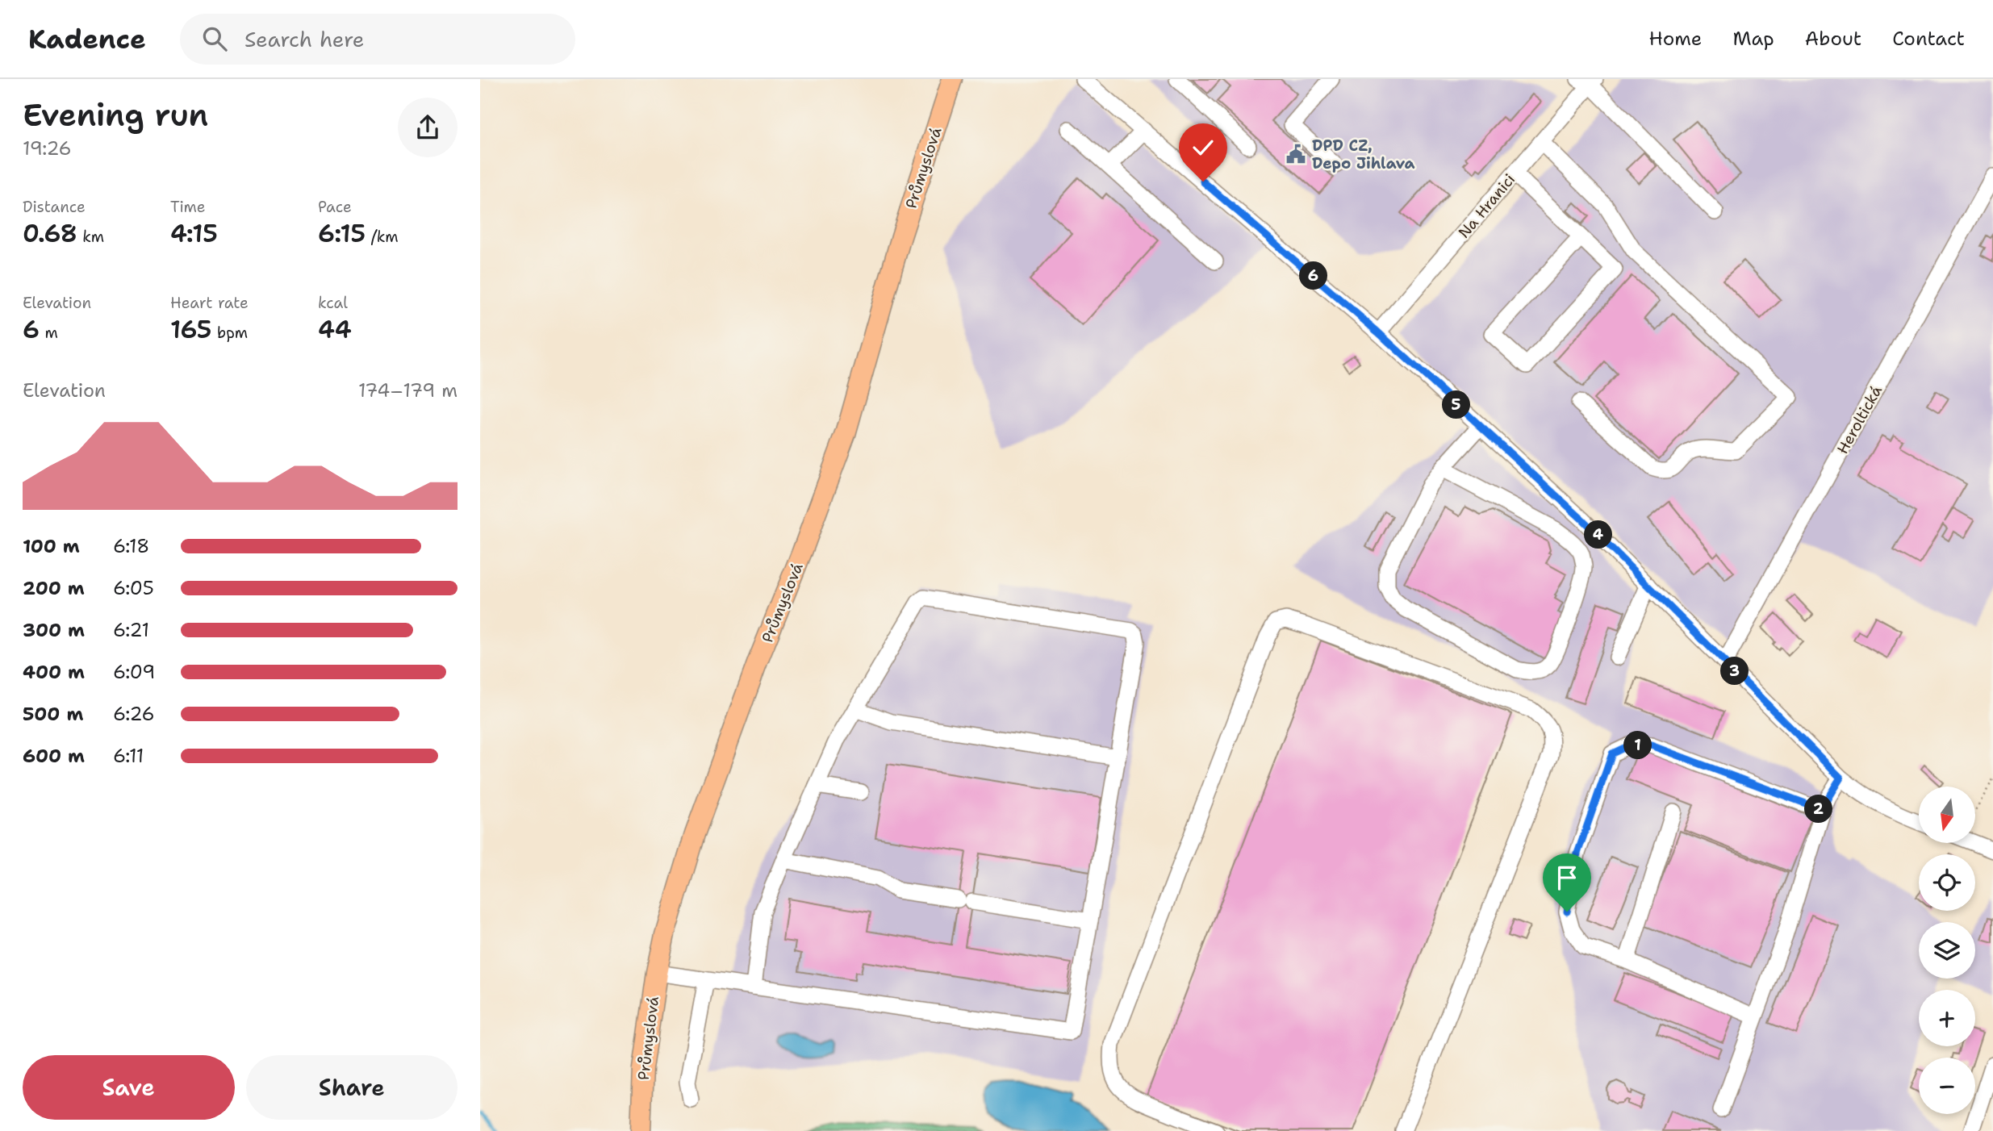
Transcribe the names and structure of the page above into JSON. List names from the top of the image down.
{
  "streets": {
    "main road": ["Průmyslová"],
    "street": ["Na Hranici", "Heroltická"]
  },
  "places": {
    "public building": ["DPD CZ, Depo Jihlava"]
  },
  "north": "bottom",
  "page": {
    "header": "Kadence",
    "search": "Search here",
    "nav": [
      "Home",
      "Map",
      "About",
      "Contact"
    ],
    "heading": ["Evening run", "19:26"],
    "stats": [
      ["Distance", "0.68 km"],
      ["Time", "4:15"],
      ["Pace", "6:15 /km"],
      ["Elevation", "6 m"],
      ["Heart rate", "165 bpm"],
      ["kcal", "44"]
    ],
    "pins": [
      "6",
      "5",
      "4",
      "3",
      "1",
      "2"
    ],
    "chart": ["Elevation", "174–179 m"],
    "list": [
      {
        "name": "100 m",
        "note": "6:18"
      },
      {
        "name": "200 m",
        "note": "6:05"
      },
      {
        "name": "300 m",
        "note": "6:21"
      },
      {
        "name": "400 m",
        "note": "6:09"
      },
      {
        "name": "500 m",
        "note": "6:26"
      },
      {
        "name": "600 m",
        "note": "6:11"
      }
    ],
    "map_buttons": ["+", "−"],
    "buttons": ["Save", "Share"]
  }
}
